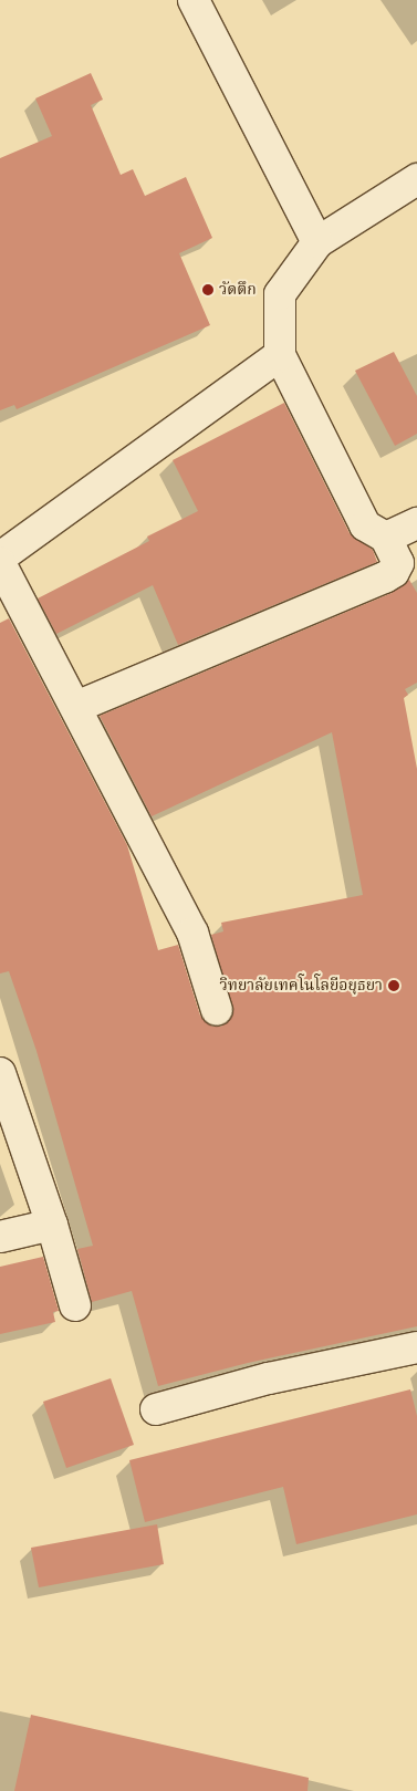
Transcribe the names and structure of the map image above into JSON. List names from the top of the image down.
{
  "places": ["วัดตึก", "วิทยาลัยเทคโนโลยีอยุธยา"]
}
